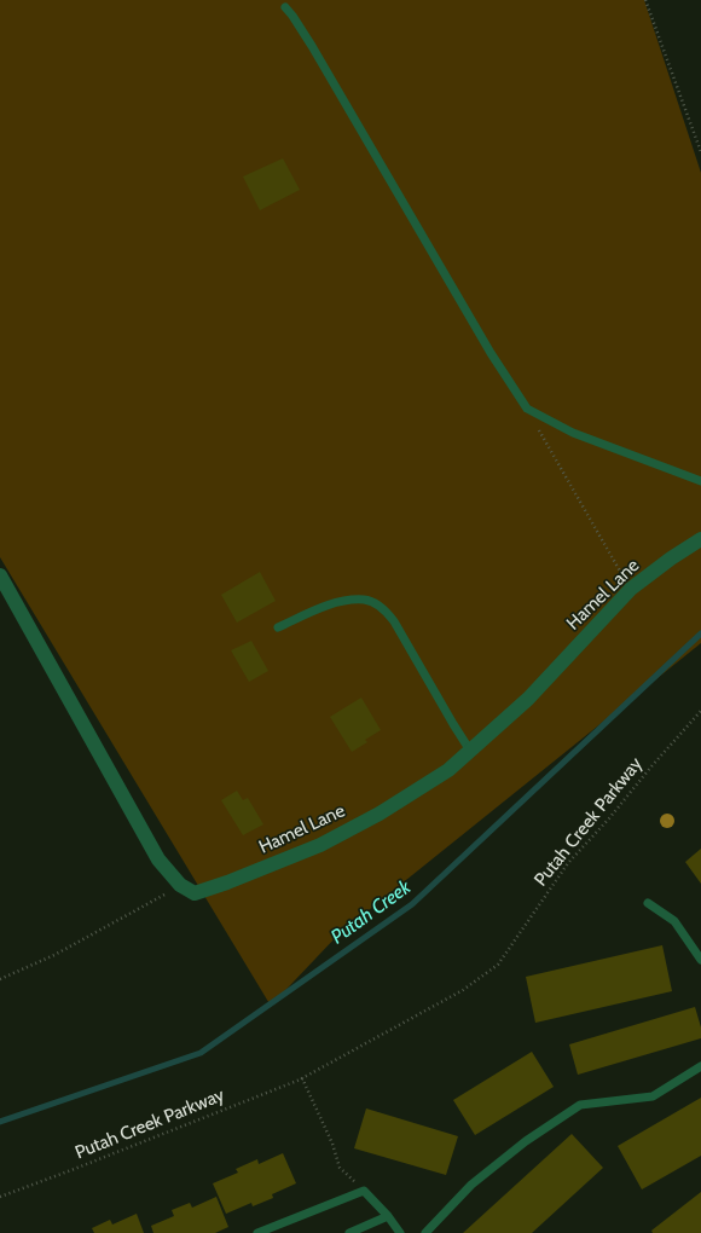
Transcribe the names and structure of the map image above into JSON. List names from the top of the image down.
{
  "streets": {
    "street": ["Hamel Lane"],
    "path": ["Putah Creek Parkway"]
  },
  "water": ["Putah Creek"]
}
